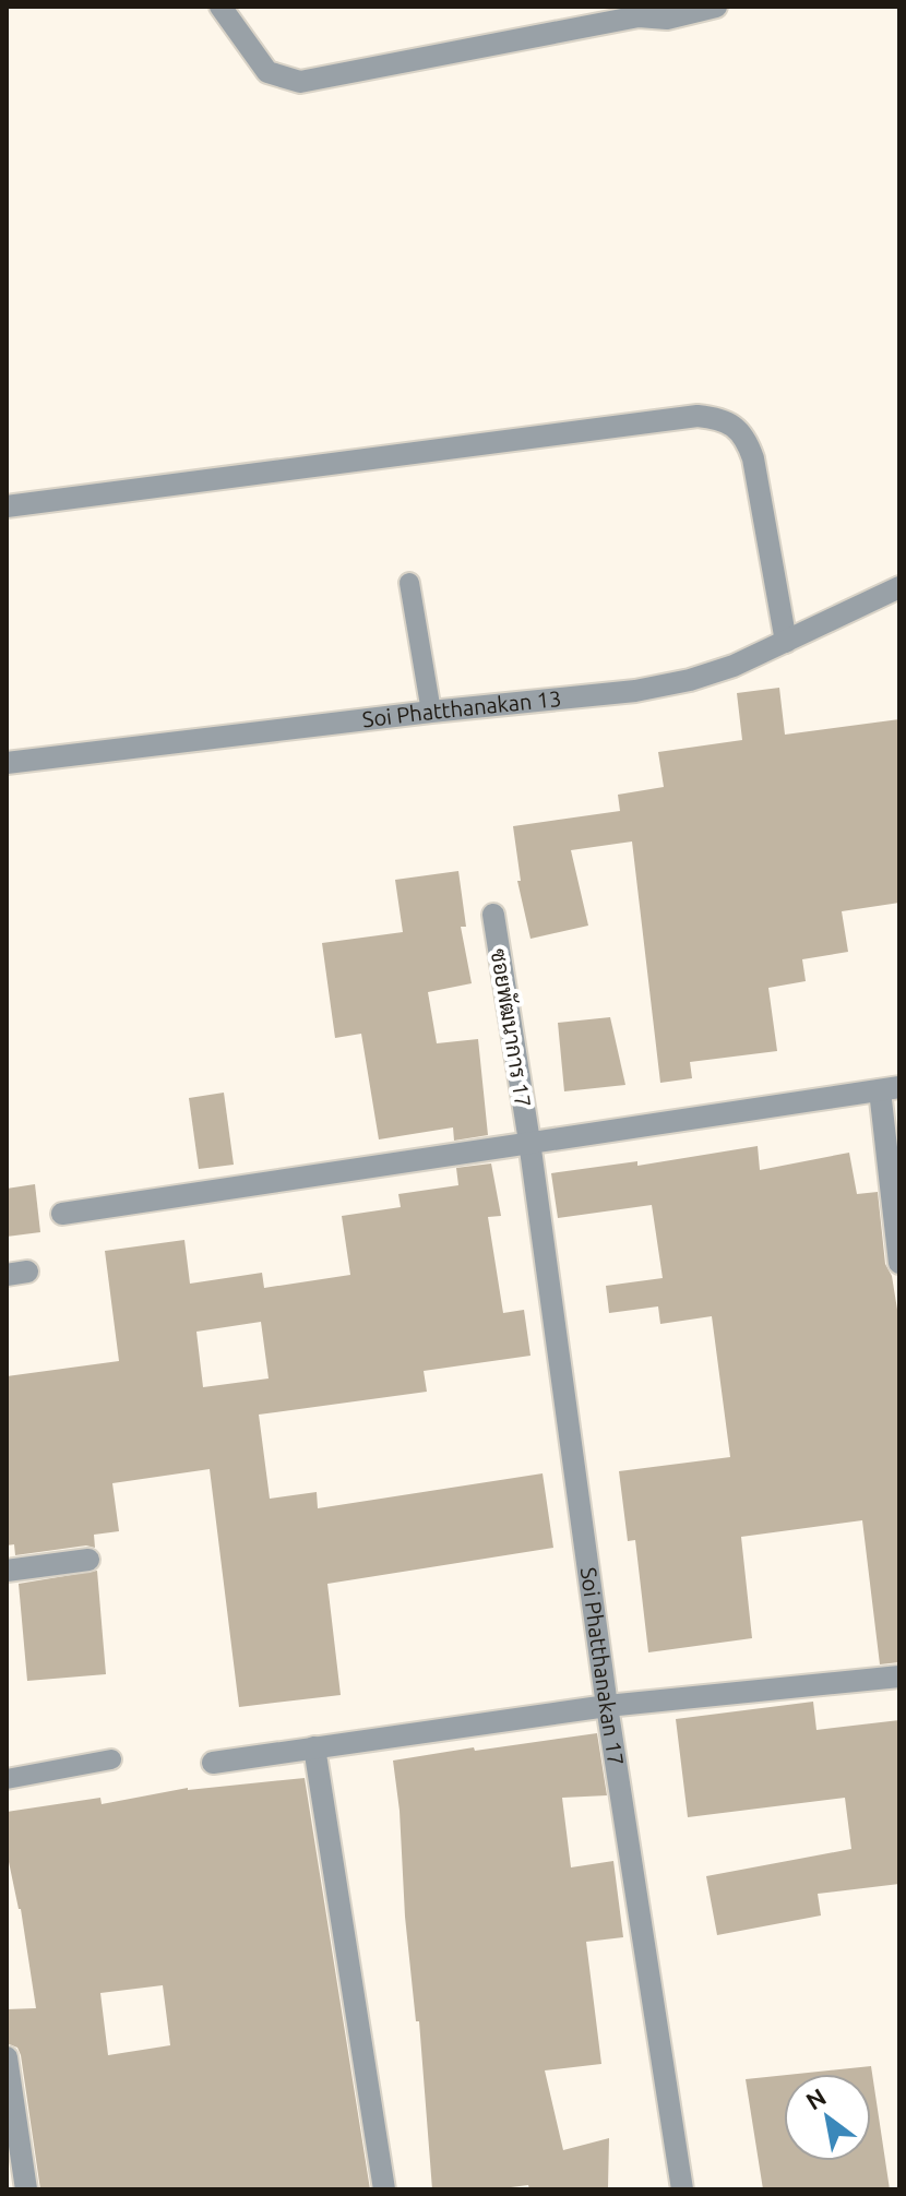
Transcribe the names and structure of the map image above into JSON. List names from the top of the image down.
{
  "streets": {
    "street": ["Soi Phatthanakan 13", "ซอยพัฒนาการ 17", "Soi Phatthanakan 17"]
  },
  "crossings": [
    ["ซอยพัฒนาการ 17", "Soi Phatthanakan 17"]
  ],
  "north": "top left"
}
